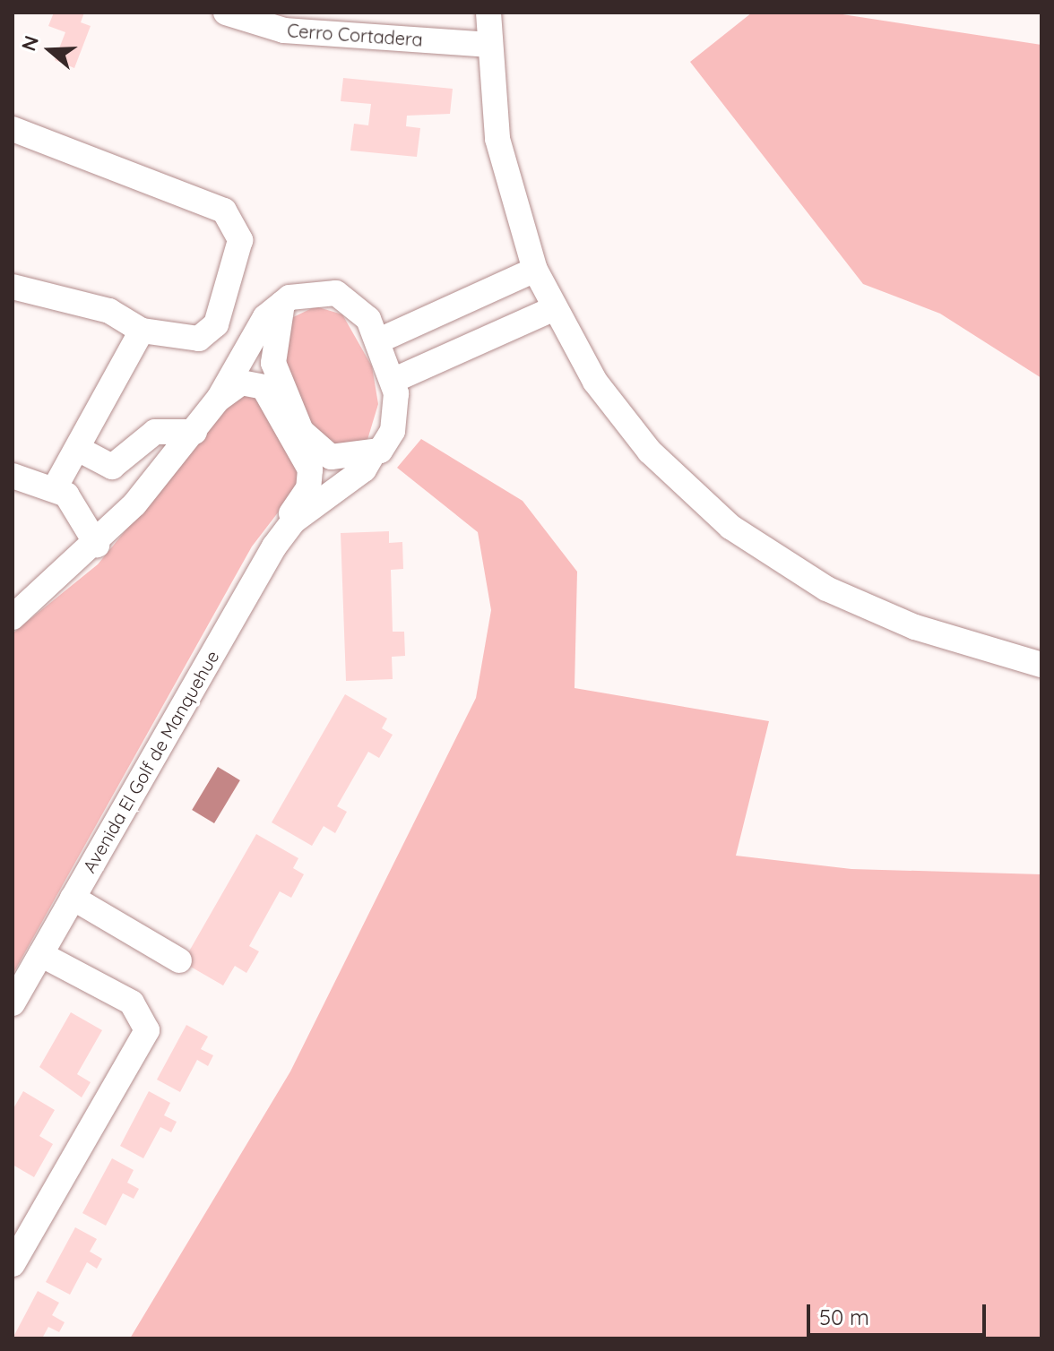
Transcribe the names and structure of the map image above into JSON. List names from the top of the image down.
{
  "streets": {
    "street": ["Cerro Cortadera", "Avenida El Golf de Manquehue"]
  },
  "scale_bar": "50 m",
  "north": "left"
}
